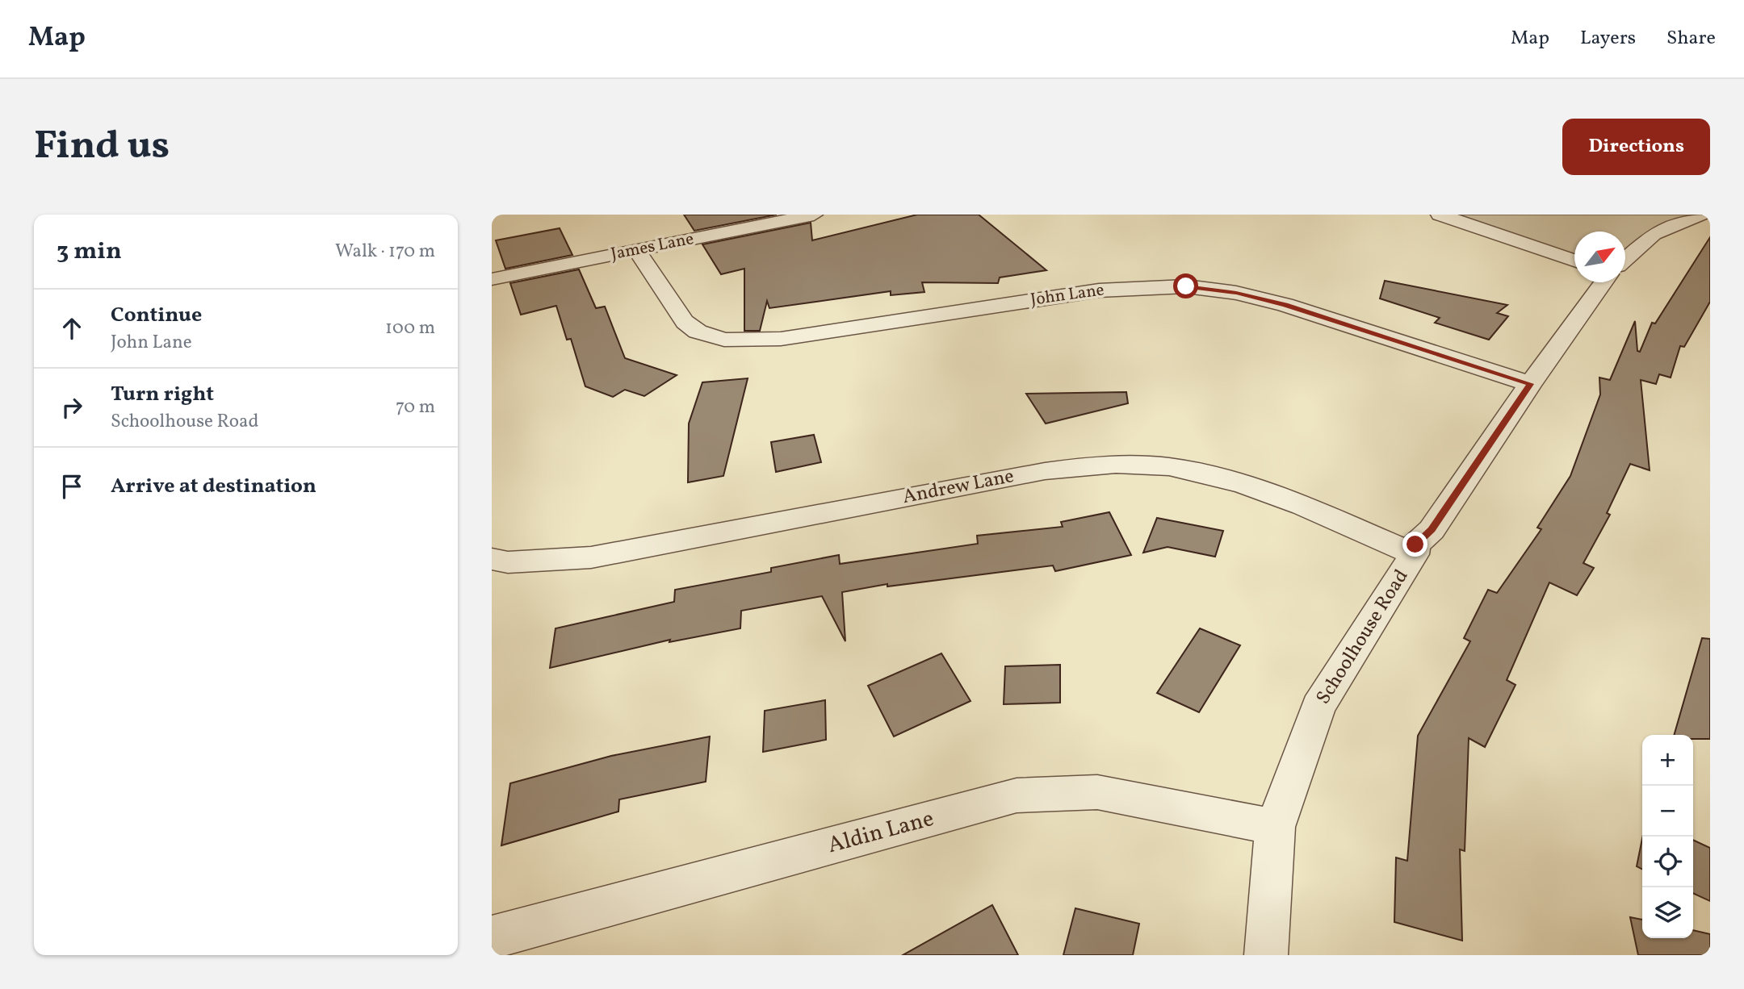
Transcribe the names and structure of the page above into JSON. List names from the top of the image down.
{
  "streets": {
    "street": [
      "James Lane",
      "John Lane",
      "Andrew Lane",
      "Schoolhouse Road",
      "Aldin Lane"
    ]
  },
  "crossings": [
    ["James Lane", "John Lane"],
    ["John Lane", "Schoolhouse Road"],
    ["Andrew Lane", "Schoolhouse Road"],
    ["Schoolhouse Road", "Aldin Lane"]
  ],
  "north": "top right",
  "page": {
    "header": "Map",
    "nav": ["Map", "Layers", "Share"],
    "buttons": "Directions",
    "title": "Find us",
    "heading": ["3 min", "Walk · 170 m"],
    "list": [
      ["Continue", "John Lane", "100 m"],
      ["Turn right", "Schoolhouse Road", "70 m"],
      "Arrive at destination"
    ],
    "map_buttons": ["+", "−"]
  }
}
